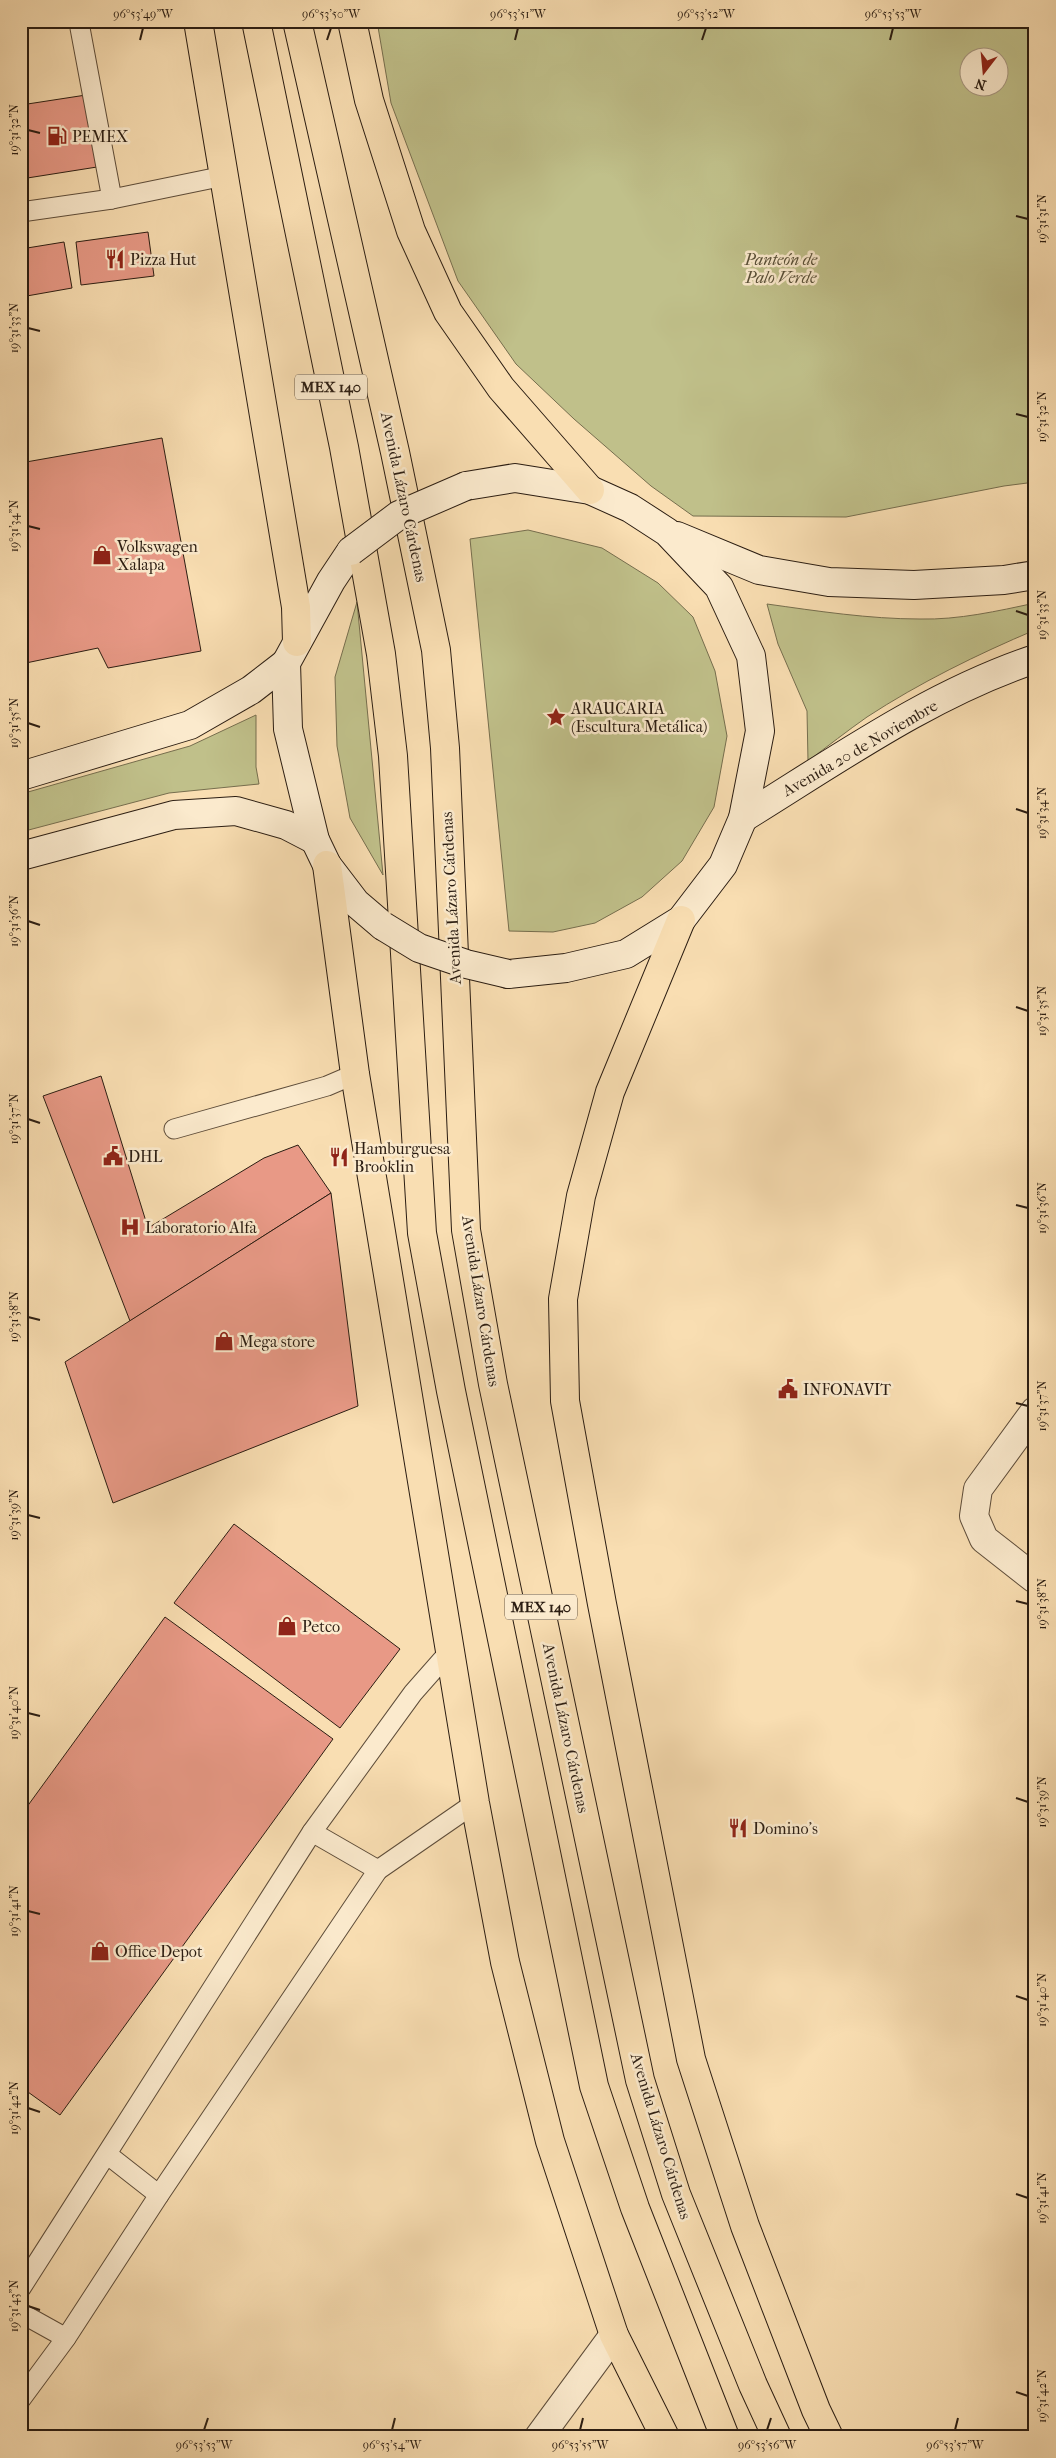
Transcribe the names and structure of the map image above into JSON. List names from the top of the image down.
{
  "streets": {
    "highway": ["MEX 140", "Avenida Lázaro Cárdenas"],
    "main road": ["Avenida 20 de Noviembre"]
  },
  "parks": ["Panteón de Palo Verde"],
  "places": {
    "fuel station": ["PEMEX"],
    "restaurant": ["Pizza Hut", "Hamburguesa Brooklin", "Domino's"],
    "shop": [
      "Volkswagen Xalapa",
      "Mega store",
      "Petco",
      "Office Depot"
    ],
    "place": ["ARAUCARIA (Escultura Metálica)"],
    "public building": ["DHL", "INFONAVIT"],
    "hospital": ["Laboratorio Alfa"]
  },
  "north": "bottom",
  "coordinates": [
    "96°53'49\"W",
    "96°53'50\"W",
    "96°53'51\"W",
    "96°53'52\"W",
    "96°53'53\"W",
    "19°31'32\"N",
    "19°31'31\"N",
    "19°31'33\"N",
    "19°31'34\"N",
    "19°31'35\"N",
    "19°31'36\"N",
    "19°31'37\"N",
    "19°31'38\"N",
    "19°31'39\"N",
    "19°31'40\"N",
    "19°31'41\"N",
    "19°31'42\"N",
    "19°31'43\"N",
    "96°53'54\"W",
    "96°53'55\"W",
    "96°53'56\"W",
    "96°53'57\"W"
  ]
}
